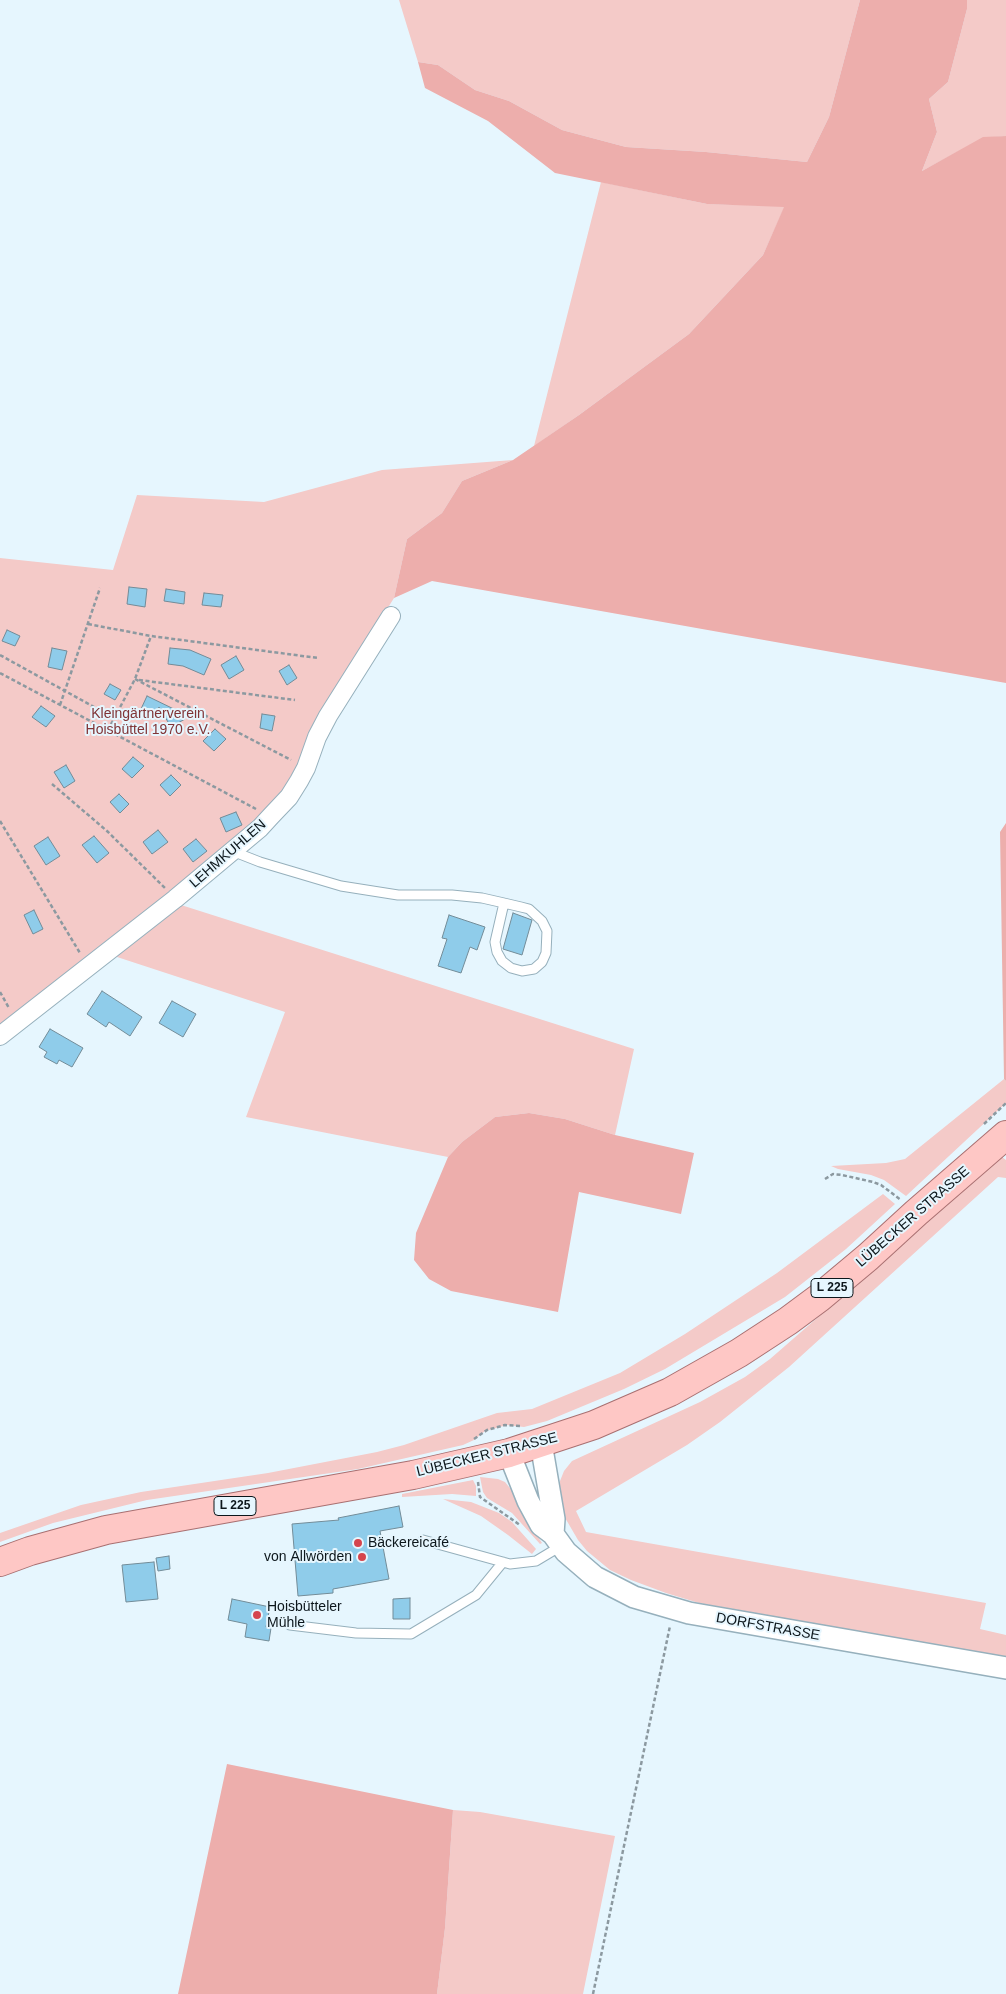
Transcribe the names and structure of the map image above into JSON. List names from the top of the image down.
{
  "streets": {
    "main road": ["LÜBECKER STRASSE", "L 225"],
    "street": ["LEHMKUHLEN", "DORFSTRASSE"]
  },
  "crossings": [
    ["LÜBECKER STRASSE", "DORFSTRASSE"]
  ],
  "parks": ["Kleingärtnerverein Hoisbüttel 1970 e.V."],
  "places": ["Bäckereicafé", "von Allwörden", "Hoisbütteler Mühle"]
}
